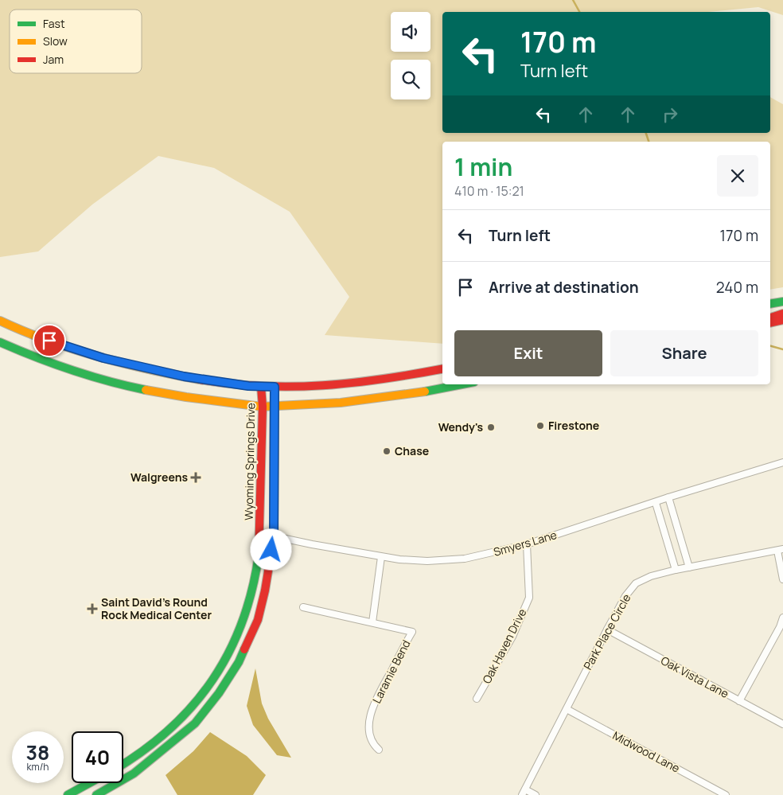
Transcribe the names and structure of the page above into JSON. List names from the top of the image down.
{
  "streets": {
    "main road": ["Wyoming Springs Drive"],
    "street": [
      "Smyers Lane",
      "Park Place Circle",
      "Oak Haven Drive",
      "Laramie Bend",
      "Oak Vista Lane",
      "Midwood Lane"
    ]
  },
  "crossings": [
    ["Wyoming Springs Drive", "Smyers Lane"],
    ["Smyers Lane", "Oak Haven Drive"],
    ["Park Place Circle", "Oak Vista Lane"],
    ["Park Place Circle", "Midwood Lane"]
  ],
  "places": {
    "other": ["Firestone", "Wendy's", "Chase"],
    "health": ["Walgreens", "Saint David's Round Rock Medical Center"]
  },
  "legend": ["Fast", "Slow", "Jam"],
  "page": {
    "turn": ["170 m", "Turn left"],
    "heading": ["1 min", "410 m · 15:21"],
    "list": [
      {
        "name": "Turn left",
        "value": "170 m"
      },
      {
        "name": "Arrive at destination",
        "value": "240 m"
      }
    ],
    "buttons": ["Exit", "Share"],
    "speed": "38 km/h",
    "limit": "40"
  }
}
